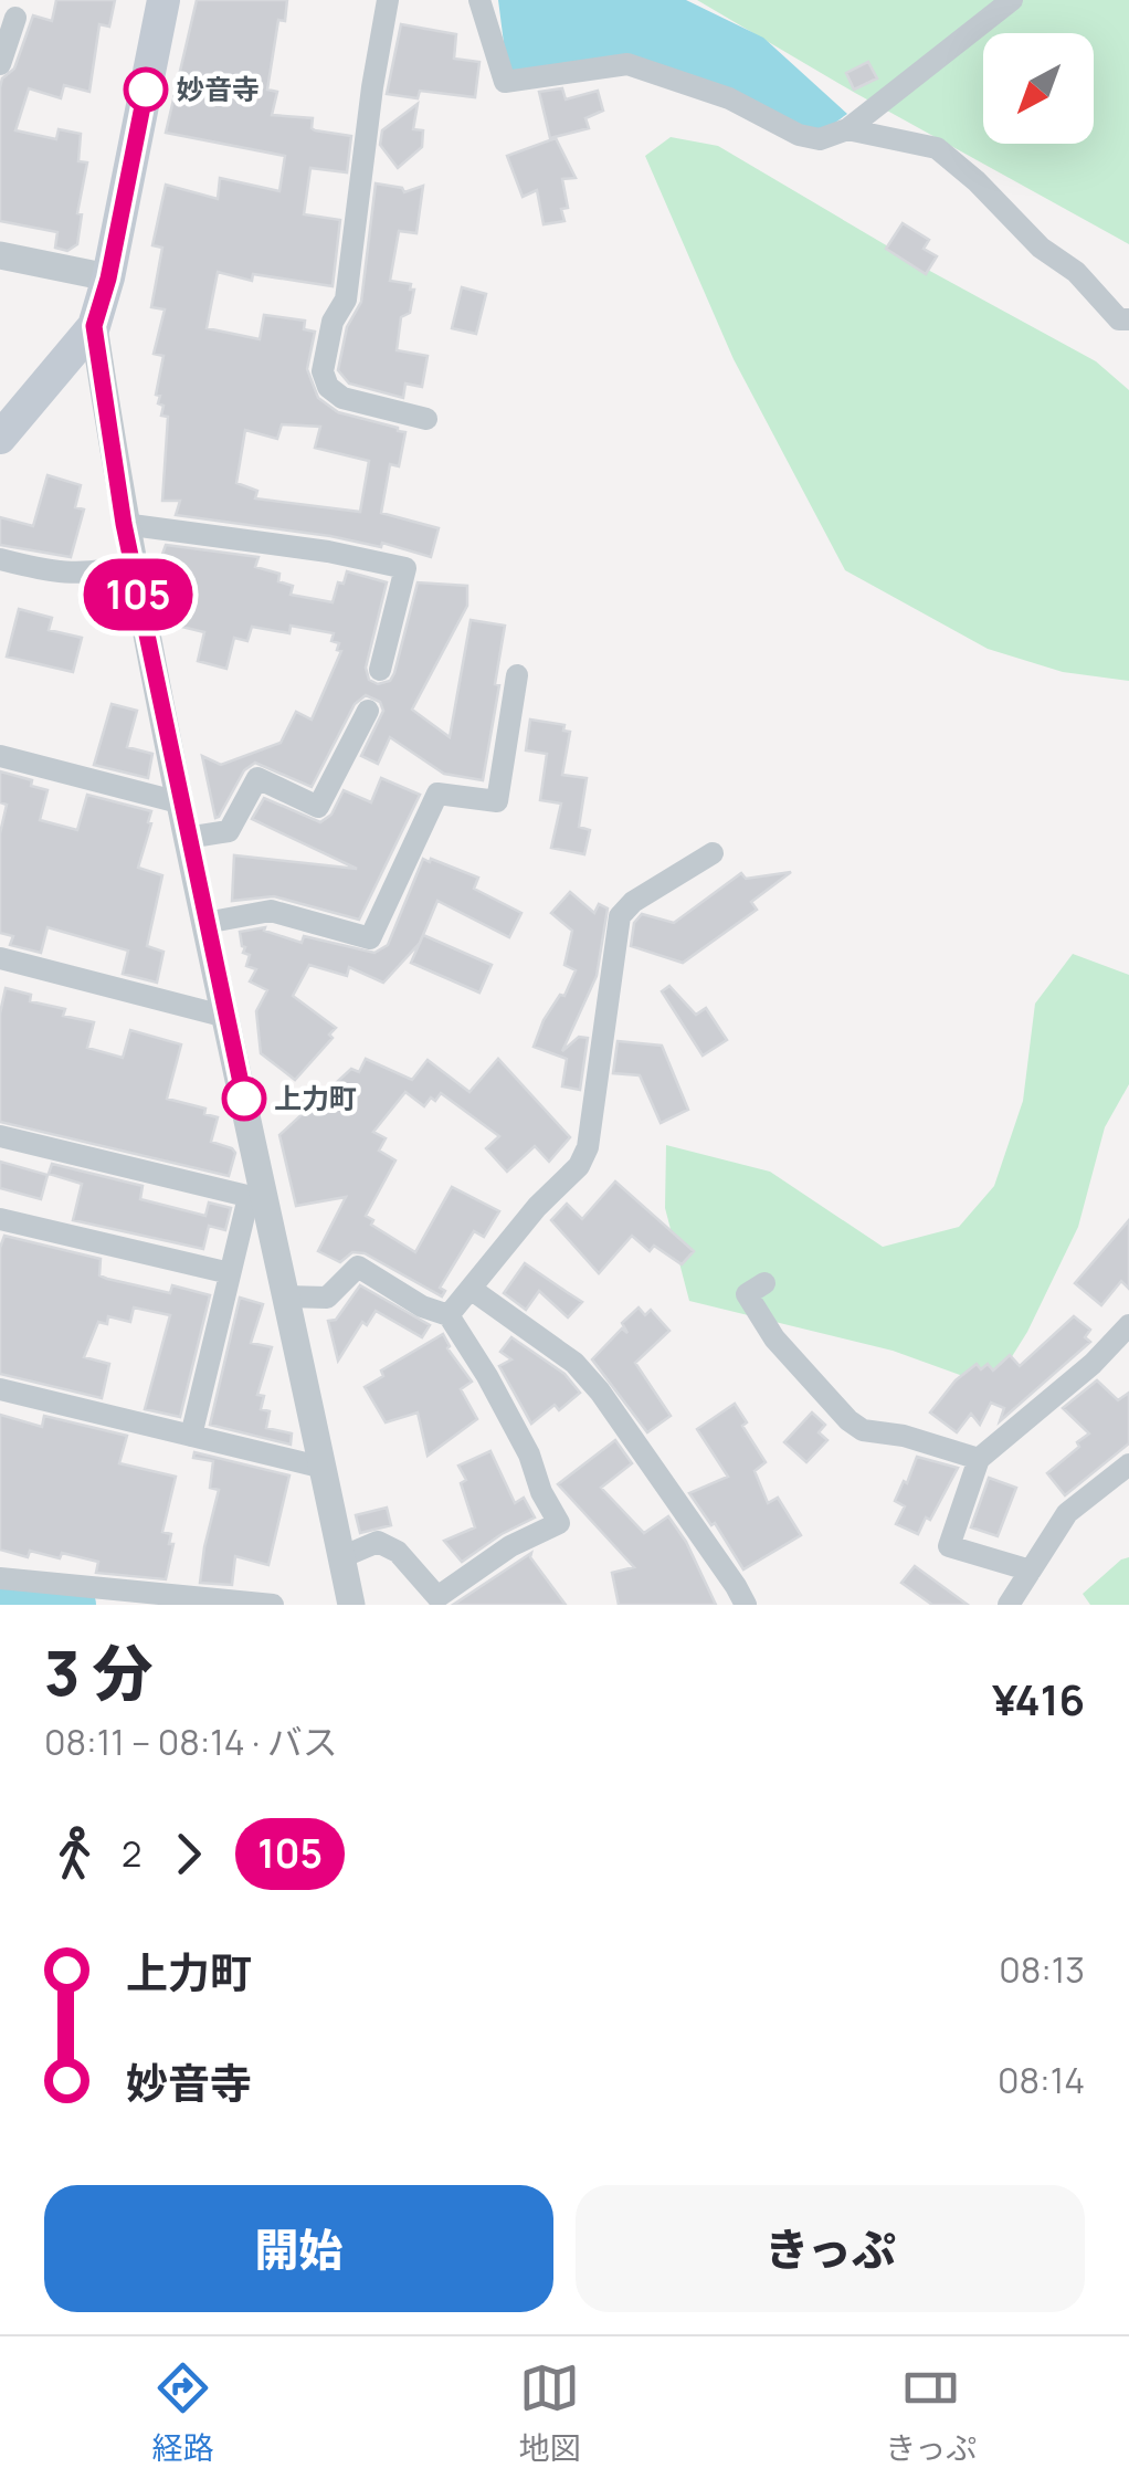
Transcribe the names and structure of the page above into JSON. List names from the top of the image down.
{
  "places": ["妙音寺", "上力町"],
  "lines": ["bus line 105"],
  "north": "bottom left",
  "page": {
    "on_map": "105",
    "heading": ["3 分", "08:11 – 08:14 · バス", "¥416"],
    "legs": ["2", "105"],
    "list": [
      {
        "name": "上力町",
        "value": "08:13"
      },
      {
        "name": "妙音寺",
        "value": "08:14"
      }
    ],
    "buttons": ["開始", "きっぷ"],
    "tabs": ["経路", "地図", "きっぷ"]
  }
}
